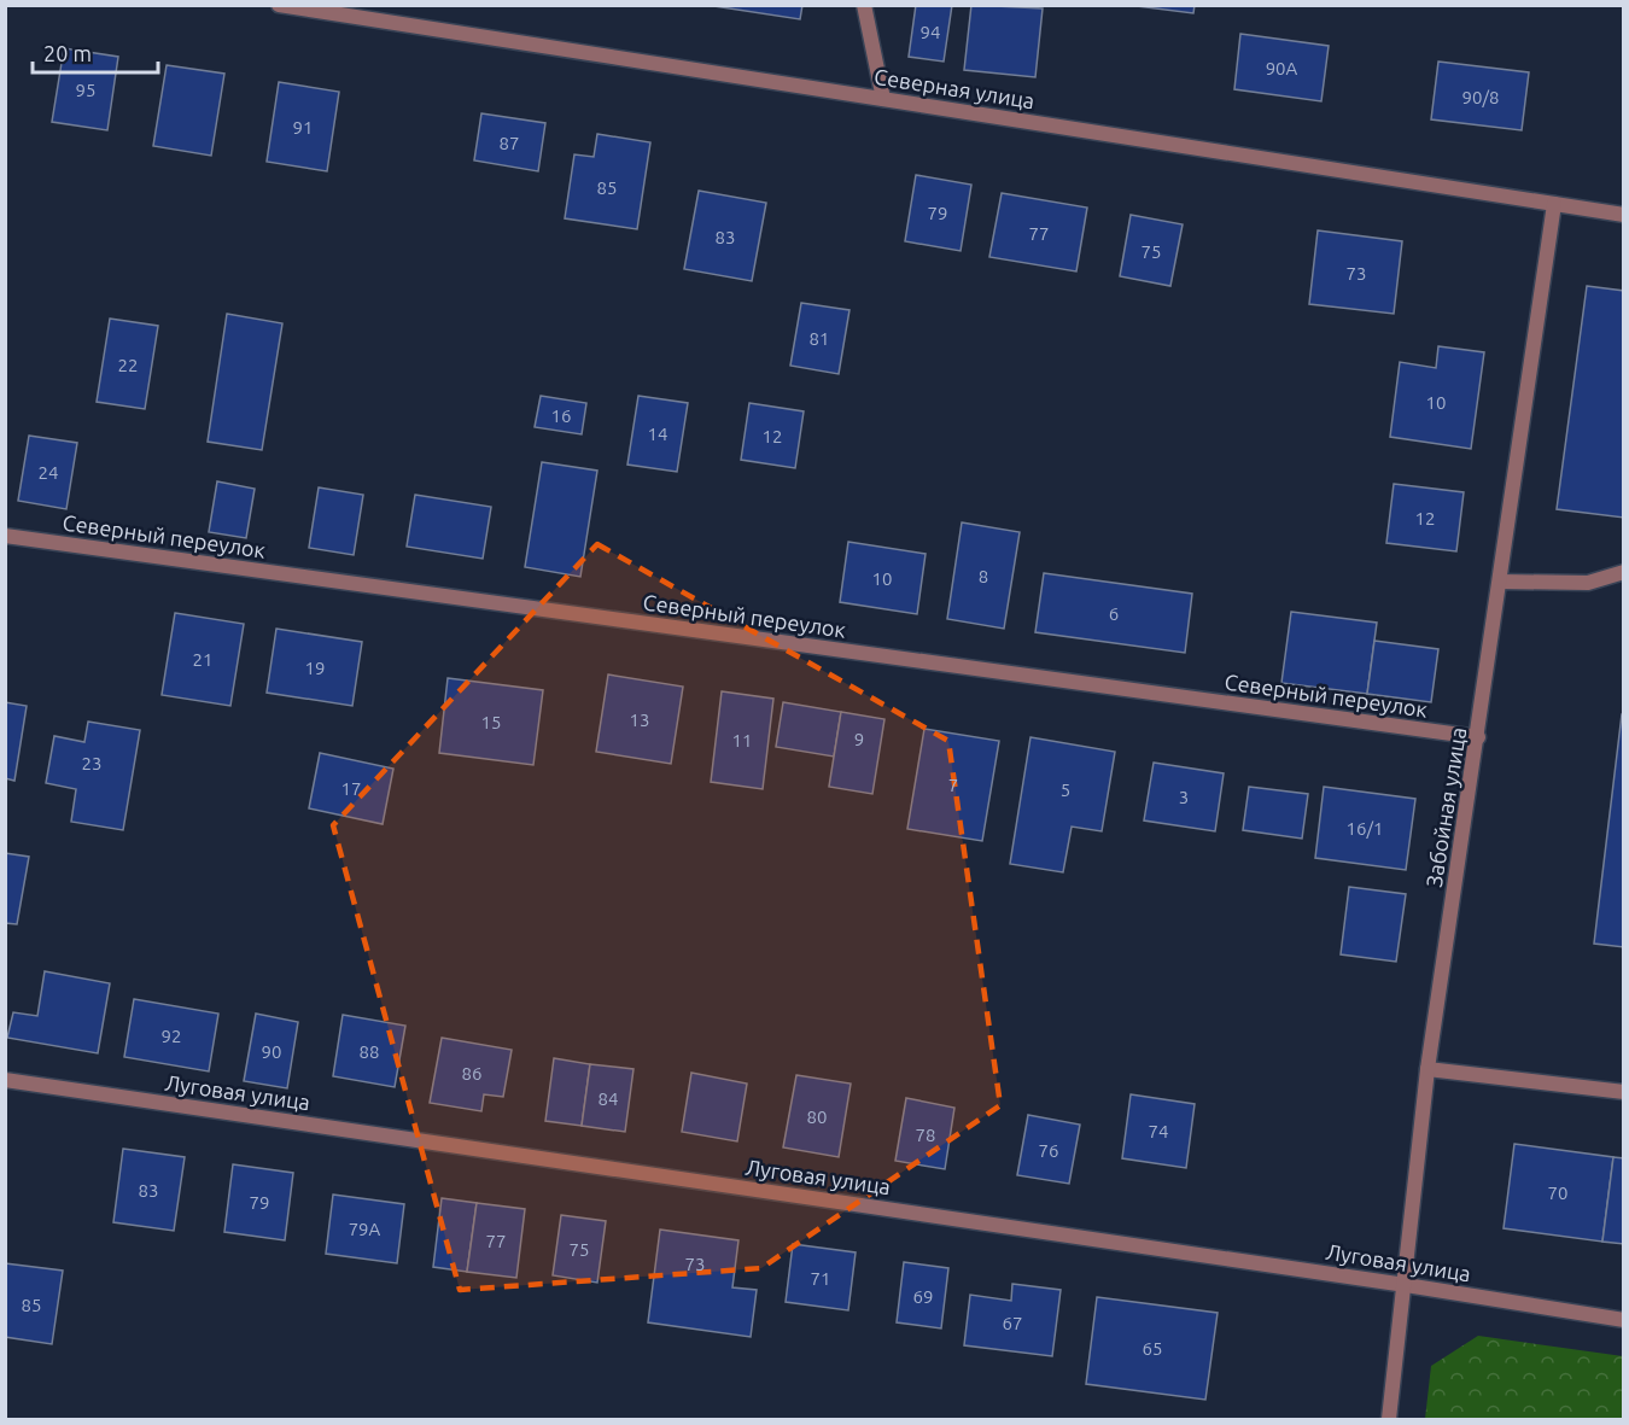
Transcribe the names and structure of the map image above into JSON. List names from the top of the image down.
{
  "streets": {
    "street": [
      "Северная улица",
      "Северный переулок",
      "Забойная улица",
      "Луговая улица"
    ]
  },
  "crossings": [
    ["Северная улица", "Забойная улица"],
    ["Северный переулок", "Забойная улица"],
    ["Забойная улица", "Луговая улица"]
  ],
  "house_numbers": [
    "94",
    "90А",
    "95",
    "90/8",
    "91",
    "87",
    "85",
    "79",
    "77",
    "83",
    "75",
    "73",
    "81",
    "22",
    "10",
    "16",
    "14",
    "12",
    "24",
    "12",
    "8",
    "10",
    "6",
    "21",
    "19",
    "13",
    "15",
    "9",
    "11",
    "23",
    "7",
    "17",
    "5",
    "3",
    "16/1",
    "92",
    "90",
    "88",
    "86",
    "84",
    "80",
    "74",
    "78",
    "76",
    "83",
    "70",
    "79",
    "79А",
    "77",
    "75",
    "73",
    "71",
    "69",
    "85",
    "67",
    "65"
  ],
  "scale_bar": "20 m"
}
